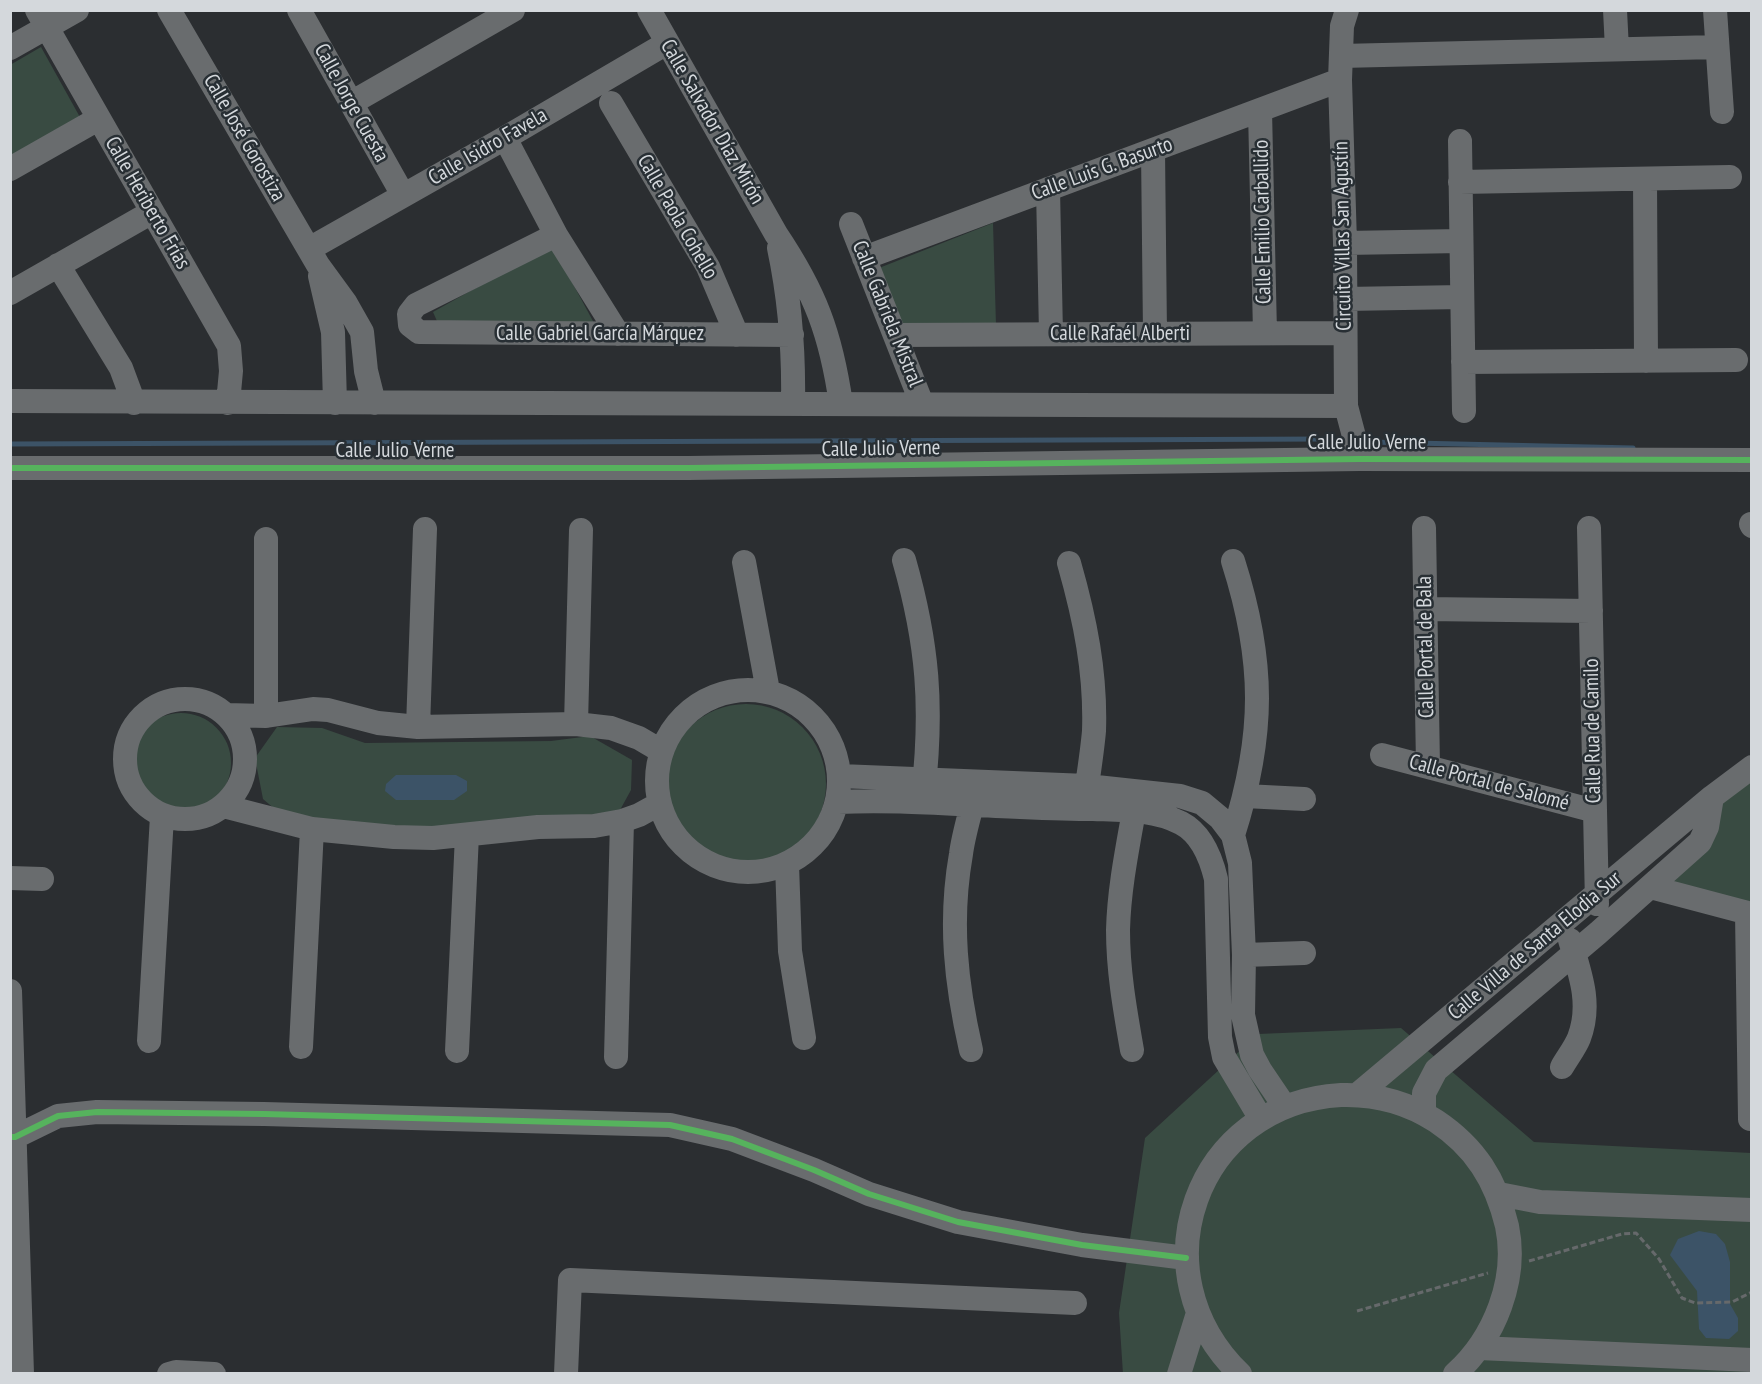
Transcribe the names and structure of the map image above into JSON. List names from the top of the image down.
{
  "streets": {
    "street": [
      "Calle Jorge Cuesta",
      "Calle Salvador Díaz Mirón",
      "Calle José Gorostiza",
      "Calle Isidro Favela",
      "Calle Luis G. Basurto",
      "Calle Heriberto Frías",
      "Calle Paola Cohello",
      "Calle Emilio Carballido",
      "Circuito Villas San Agustín",
      "Calle Gabriela Mistral",
      "Calle Gabriel García Márquez",
      "Calle Rafaél Alberti",
      "Calle Julio Verne",
      "Calle Portal de Bala",
      "Calle Rua de Camilo",
      "Calle Portal de Salomé",
      "Calle Villa de Santa Elodia Sur"
    ]
  },
  "crossings": [
    ["Calle Jorge Cuesta", "Calle Isidro Favela"],
    ["Calle Salvador Díaz Mirón", "Calle Isidro Favela"],
    ["Calle Salvador Díaz Mirón", "Calle Gabriel García Márquez"],
    ["Calle Salvador Díaz Mirón", "Calle Julio Verne"],
    ["Calle José Gorostiza", "Calle Isidro Favela"],
    ["Calle José Gorostiza", "Calle Julio Verne"],
    ["Calle Luis G. Basurto", "Calle Emilio Carballido"],
    ["Calle Luis G. Basurto", "Circuito Villas San Agustín"],
    ["Calle Luis G. Basurto", "Calle Gabriela Mistral"],
    ["Calle Heriberto Frías", "Calle Julio Verne"],
    ["Calle Paola Cohello", "Calle Gabriel García Márquez"],
    ["Calle Emilio Carballido", "Calle Rafaél Alberti"],
    ["Circuito Villas San Agustín", "Calle Rafaél Alberti"],
    ["Circuito Villas San Agustín", "Calle Julio Verne"],
    ["Calle Gabriela Mistral", "Calle Rafaél Alberti"],
    ["Calle Gabriela Mistral", "Calle Julio Verne"],
    ["Calle Portal de Bala", "Calle Portal de Salomé"],
    ["Calle Rua de Camilo", "Calle Portal de Salomé"],
    ["Calle Rua de Camilo", "Calle Villa de Santa Elodia Sur"]
  ]
}
